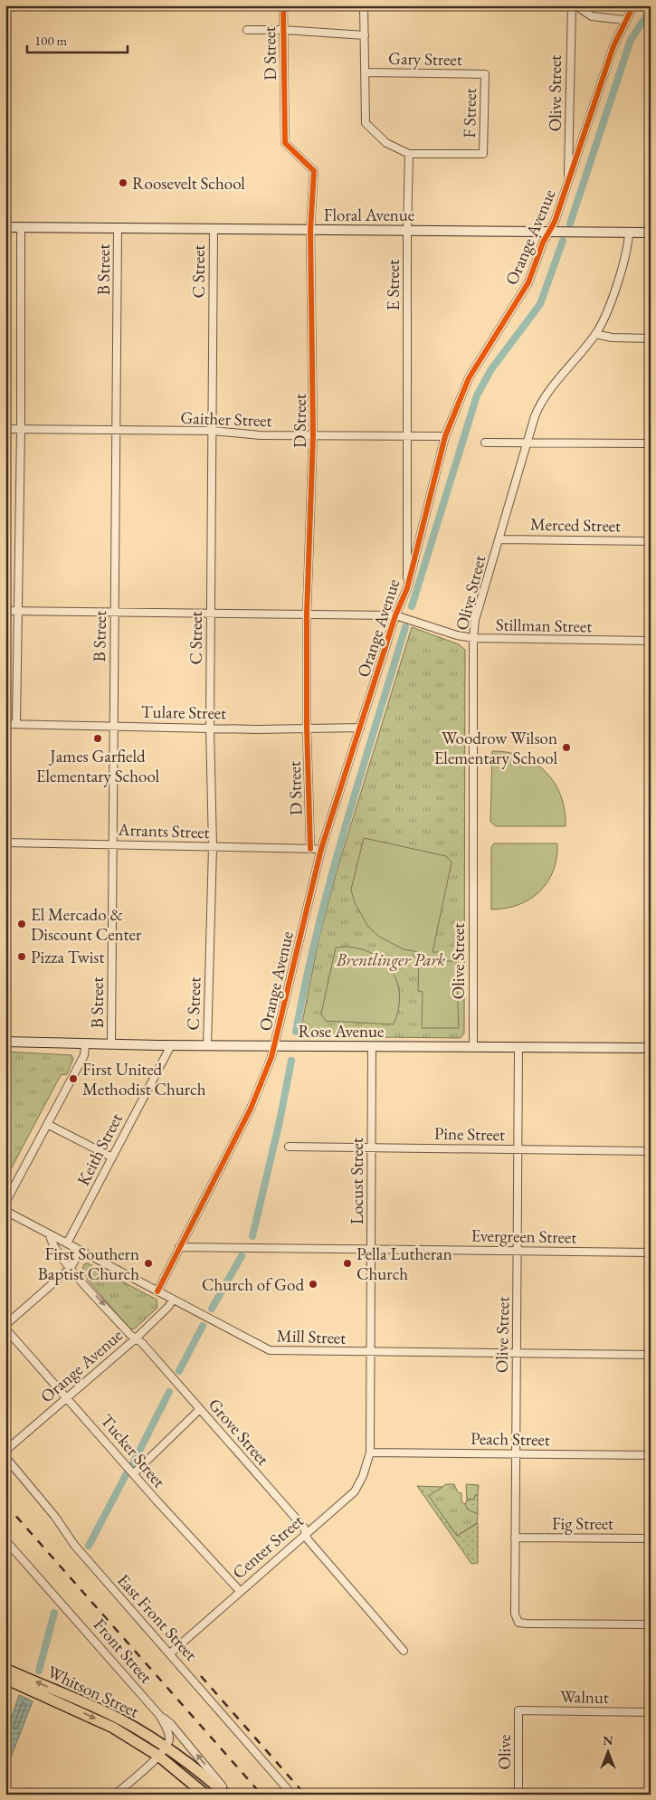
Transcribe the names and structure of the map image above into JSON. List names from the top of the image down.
{
  "streets": {
    "main road": ["Whitson Street"],
    "street": [
      "D Street",
      "Gary Street",
      "Olive Street",
      "F Street",
      "Floral Avenue",
      "Orange Avenue",
      "B Street",
      "C Street",
      "E Street",
      "Gaither Street",
      "Merced Street",
      "Stillman Street",
      "Tulare Street",
      "Arrants Street",
      "Rose Avenue",
      "Pine Street",
      "Keith Street",
      "Locust Street",
      "Evergreen Street",
      "Mill Street",
      "Grove Street",
      "Peach Street",
      "Tucker Street",
      "Fig Street",
      "Center Street",
      "East Front Street",
      "Front Street",
      "Walnut",
      "Olive"
    ]
  },
  "crossings": [
    ["D Street", "Floral Avenue"],
    ["D Street", "Gaither Street"],
    ["D Street", "Stillman Street"],
    ["D Street", "Tulare Street"],
    ["D Street", "Arrants Street"],
    ["Gary Street", "F Street"],
    ["Olive Street", "Floral Avenue"],
    ["Olive Street", "Orange Avenue"],
    ["Olive Street", "Merced Street"],
    ["Olive Street", "Stillman Street"],
    ["Olive Street", "Rose Avenue"],
    ["Olive Street", "Pine Street"],
    ["Olive Street", "Evergreen Street"],
    ["Olive Street", "Mill Street"],
    ["Olive Street", "Peach Street"],
    ["Olive Street", "Fig Street"],
    ["F Street", "E Street"],
    ["Floral Avenue", "Orange Avenue"],
    ["Floral Avenue", "B Street"],
    ["Floral Avenue", "C Street"],
    ["Floral Avenue", "E Street"],
    ["Orange Avenue", "E Street"],
    ["Orange Avenue", "Gaither Street"],
    ["Orange Avenue", "Stillman Street"],
    ["Orange Avenue", "Tulare Street"],
    ["Orange Avenue", "Arrants Street"],
    ["Orange Avenue", "Rose Avenue"],
    ["Orange Avenue", "Evergreen Street"],
    ["Orange Avenue", "Mill Street"],
    ["Orange Avenue", "Grove Street"],
    ["Orange Avenue", "Tucker Street"],
    ["B Street", "Gaither Street"],
    ["B Street", "Stillman Street"],
    ["B Street", "Tulare Street"],
    ["B Street", "Arrants Street"],
    ["B Street", "Rose Avenue"],
    ["C Street", "Gaither Street"],
    ["C Street", "Stillman Street"],
    ["C Street", "Tulare Street"],
    ["C Street", "Arrants Street"],
    ["C Street", "Rose Avenue"],
    ["E Street", "Gaither Street"],
    ["Rose Avenue", "Keith Street"],
    ["Rose Avenue", "Locust Street"],
    ["Pine Street", "Locust Street"],
    ["Keith Street", "Mill Street"],
    ["Locust Street", "Evergreen Street"],
    ["Locust Street", "Mill Street"],
    ["Locust Street", "Peach Street"],
    ["Locust Street", "Center Street"],
    ["Mill Street", "Grove Street"],
    ["Grove Street", "Center Street"],
    ["Peach Street", "Center Street"],
    ["Tucker Street", "Center Street"],
    ["Center Street", "East Front Street"],
    ["Front Street", "Whitson Street"],
    ["Walnut", "Olive"]
  ],
  "parks": ["Brentlinger Park"],
  "places": [
    "Roosevelt School",
    "James Garfield Elementary School",
    "Woodrow Wilson Elementary School",
    "El Mercado & Discount Center",
    "Pizza Twist",
    "First United Methodist Church",
    "First Southern Baptist Church",
    "Pella Lutheran Church",
    "Church of God"
  ],
  "scale_bar": "100 m",
  "north": "top"
}
